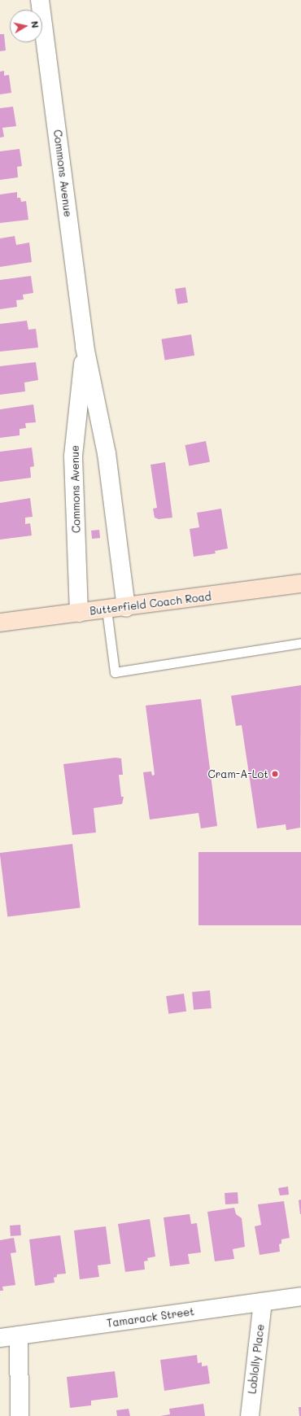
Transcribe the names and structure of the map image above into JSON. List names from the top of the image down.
{
  "streets": {
    "main road": ["Butterfield Coach Road"],
    "street": ["Commons Avenue", "Tamarack Street", "Loblolly Place"]
  },
  "crossings": [
    ["Commons Avenue", "Butterfield Coach Road"],
    ["Tamarack Street", "Loblolly Place"]
  ],
  "places": ["Cram-A-Lot"],
  "north": "right"
}
